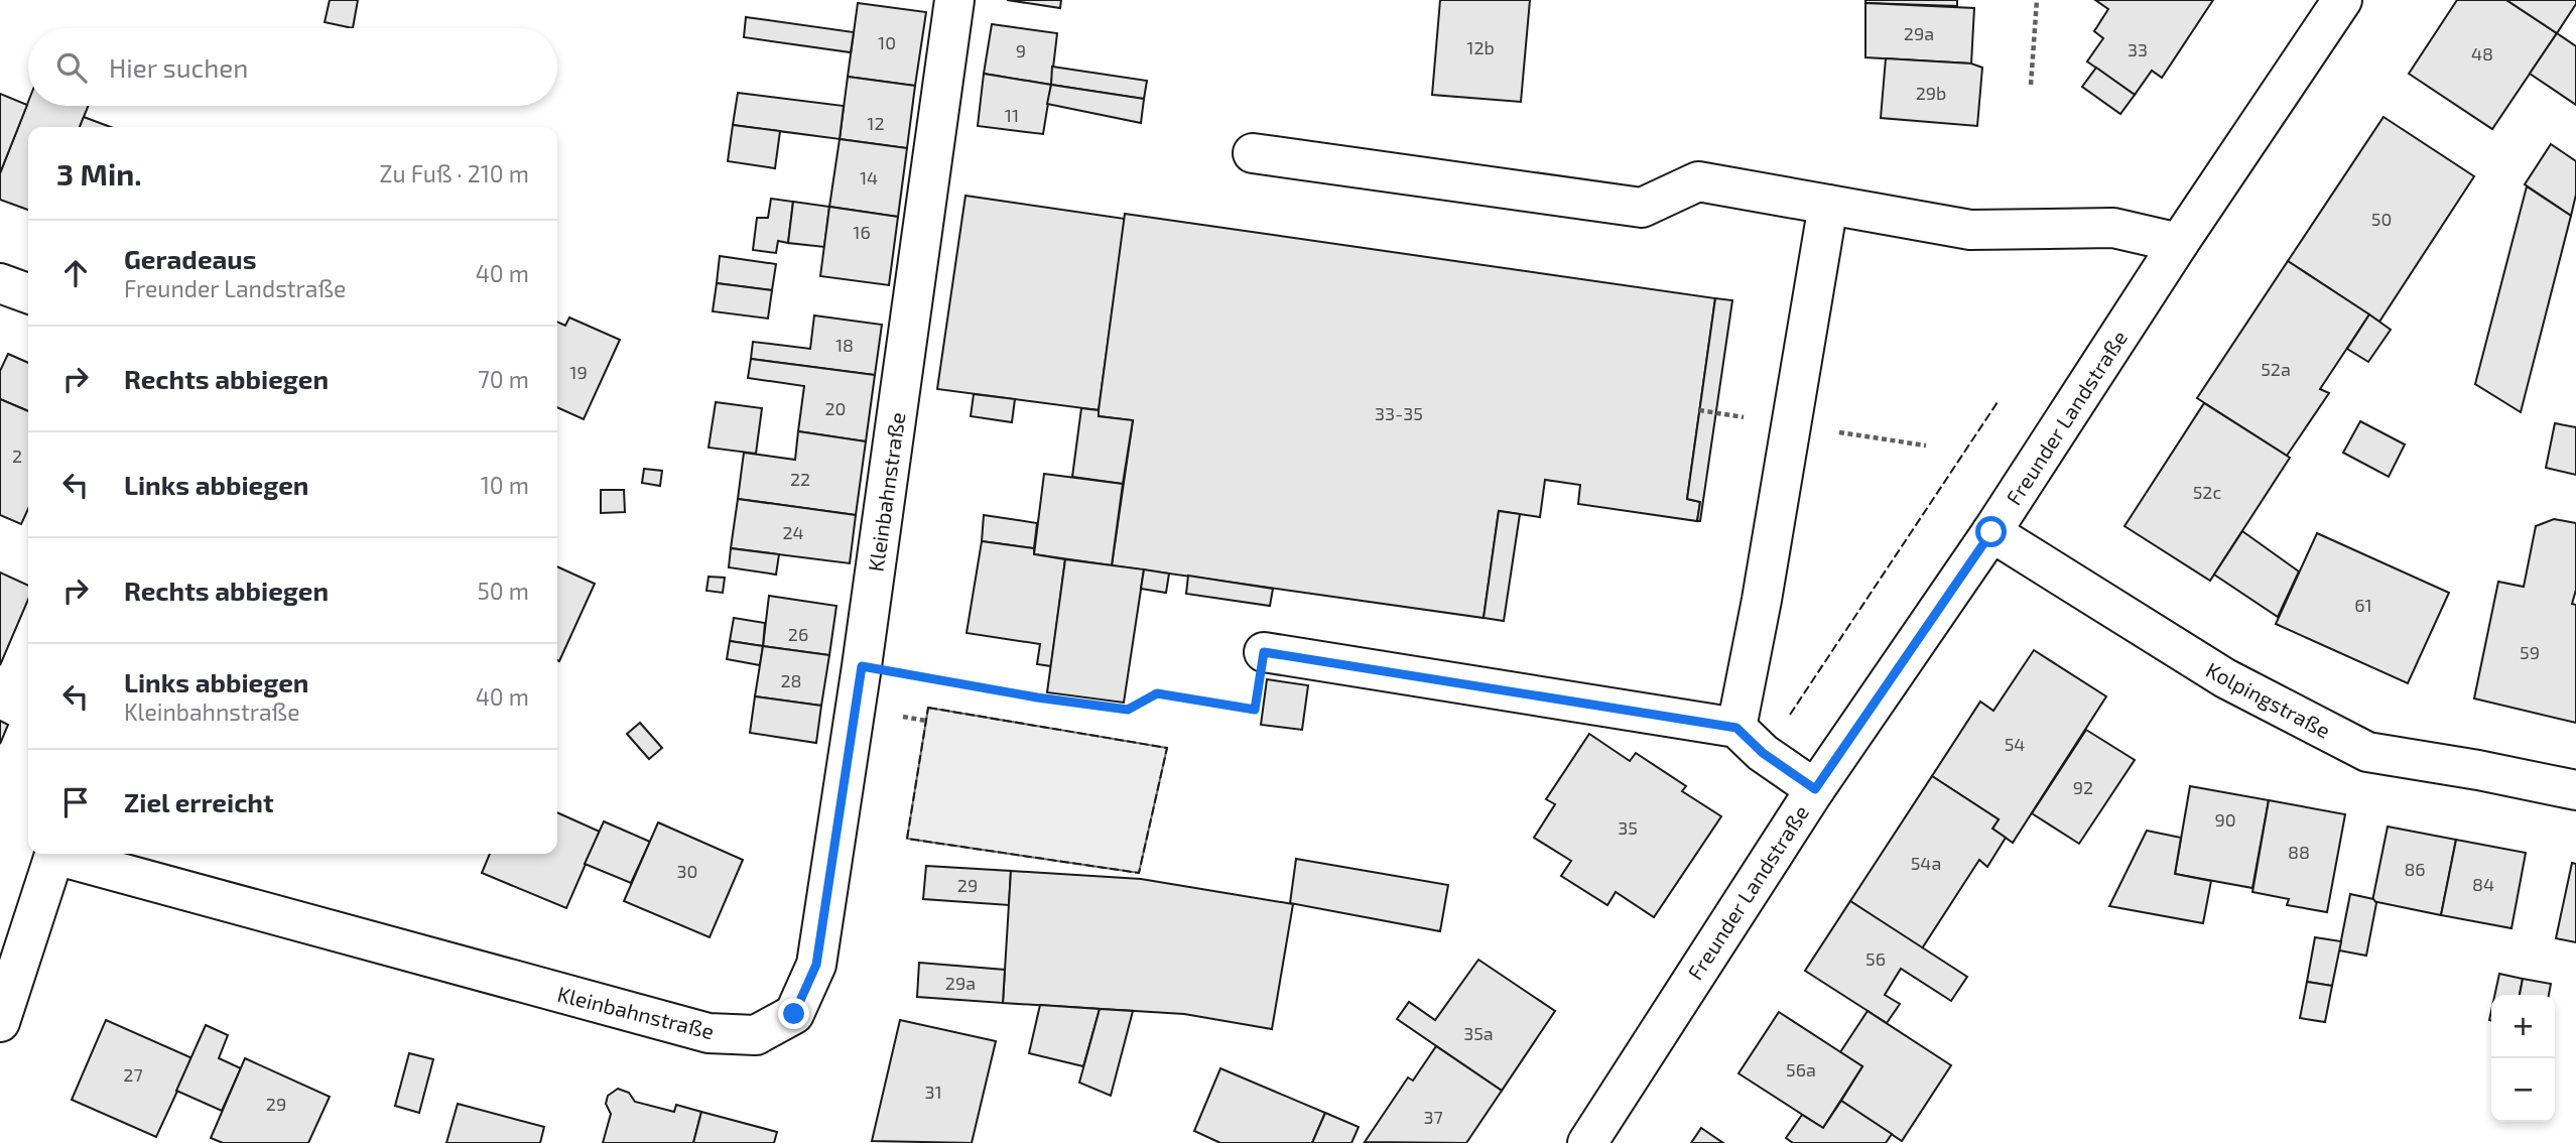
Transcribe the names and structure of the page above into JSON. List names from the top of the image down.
{
  "streets": {
    "street": ["Freunder Landstraße", "Kleinbahnstraße", "Kolpingstraße"]
  },
  "crossings": [
    ["Freunder Landstraße", "Kolpingstraße"]
  ],
  "house_numbers": [
    "29a",
    "10",
    "12b",
    "33",
    "9",
    "48",
    "29b",
    "11",
    "12",
    "14",
    "50",
    "16",
    "18",
    "52a",
    "19",
    "20",
    "33-35",
    "2",
    "22",
    "52c",
    "24",
    "61",
    "26",
    "59",
    "28",
    "54",
    "92",
    "90",
    "35",
    "88",
    "54a",
    "86",
    "30",
    "84",
    "29",
    "56",
    "29a",
    "35a",
    "56a",
    "27",
    "31",
    "29",
    "37"
  ],
  "page": {
    "search": "Hier suchen",
    "heading": ["3 Min.", "Zu Fuß · 210 m"],
    "list": [
      ["Geradeaus", "Freunder Landstraße", "40 m"],
      ["Rechts abbiegen", "70 m"],
      ["Links abbiegen", "10 m"],
      ["Rechts abbiegen", "50 m"],
      ["Links abbiegen", "Kleinbahnstraße", "40 m"],
      "Ziel erreicht"
    ],
    "map_buttons": ["+", "−"]
  }
}
